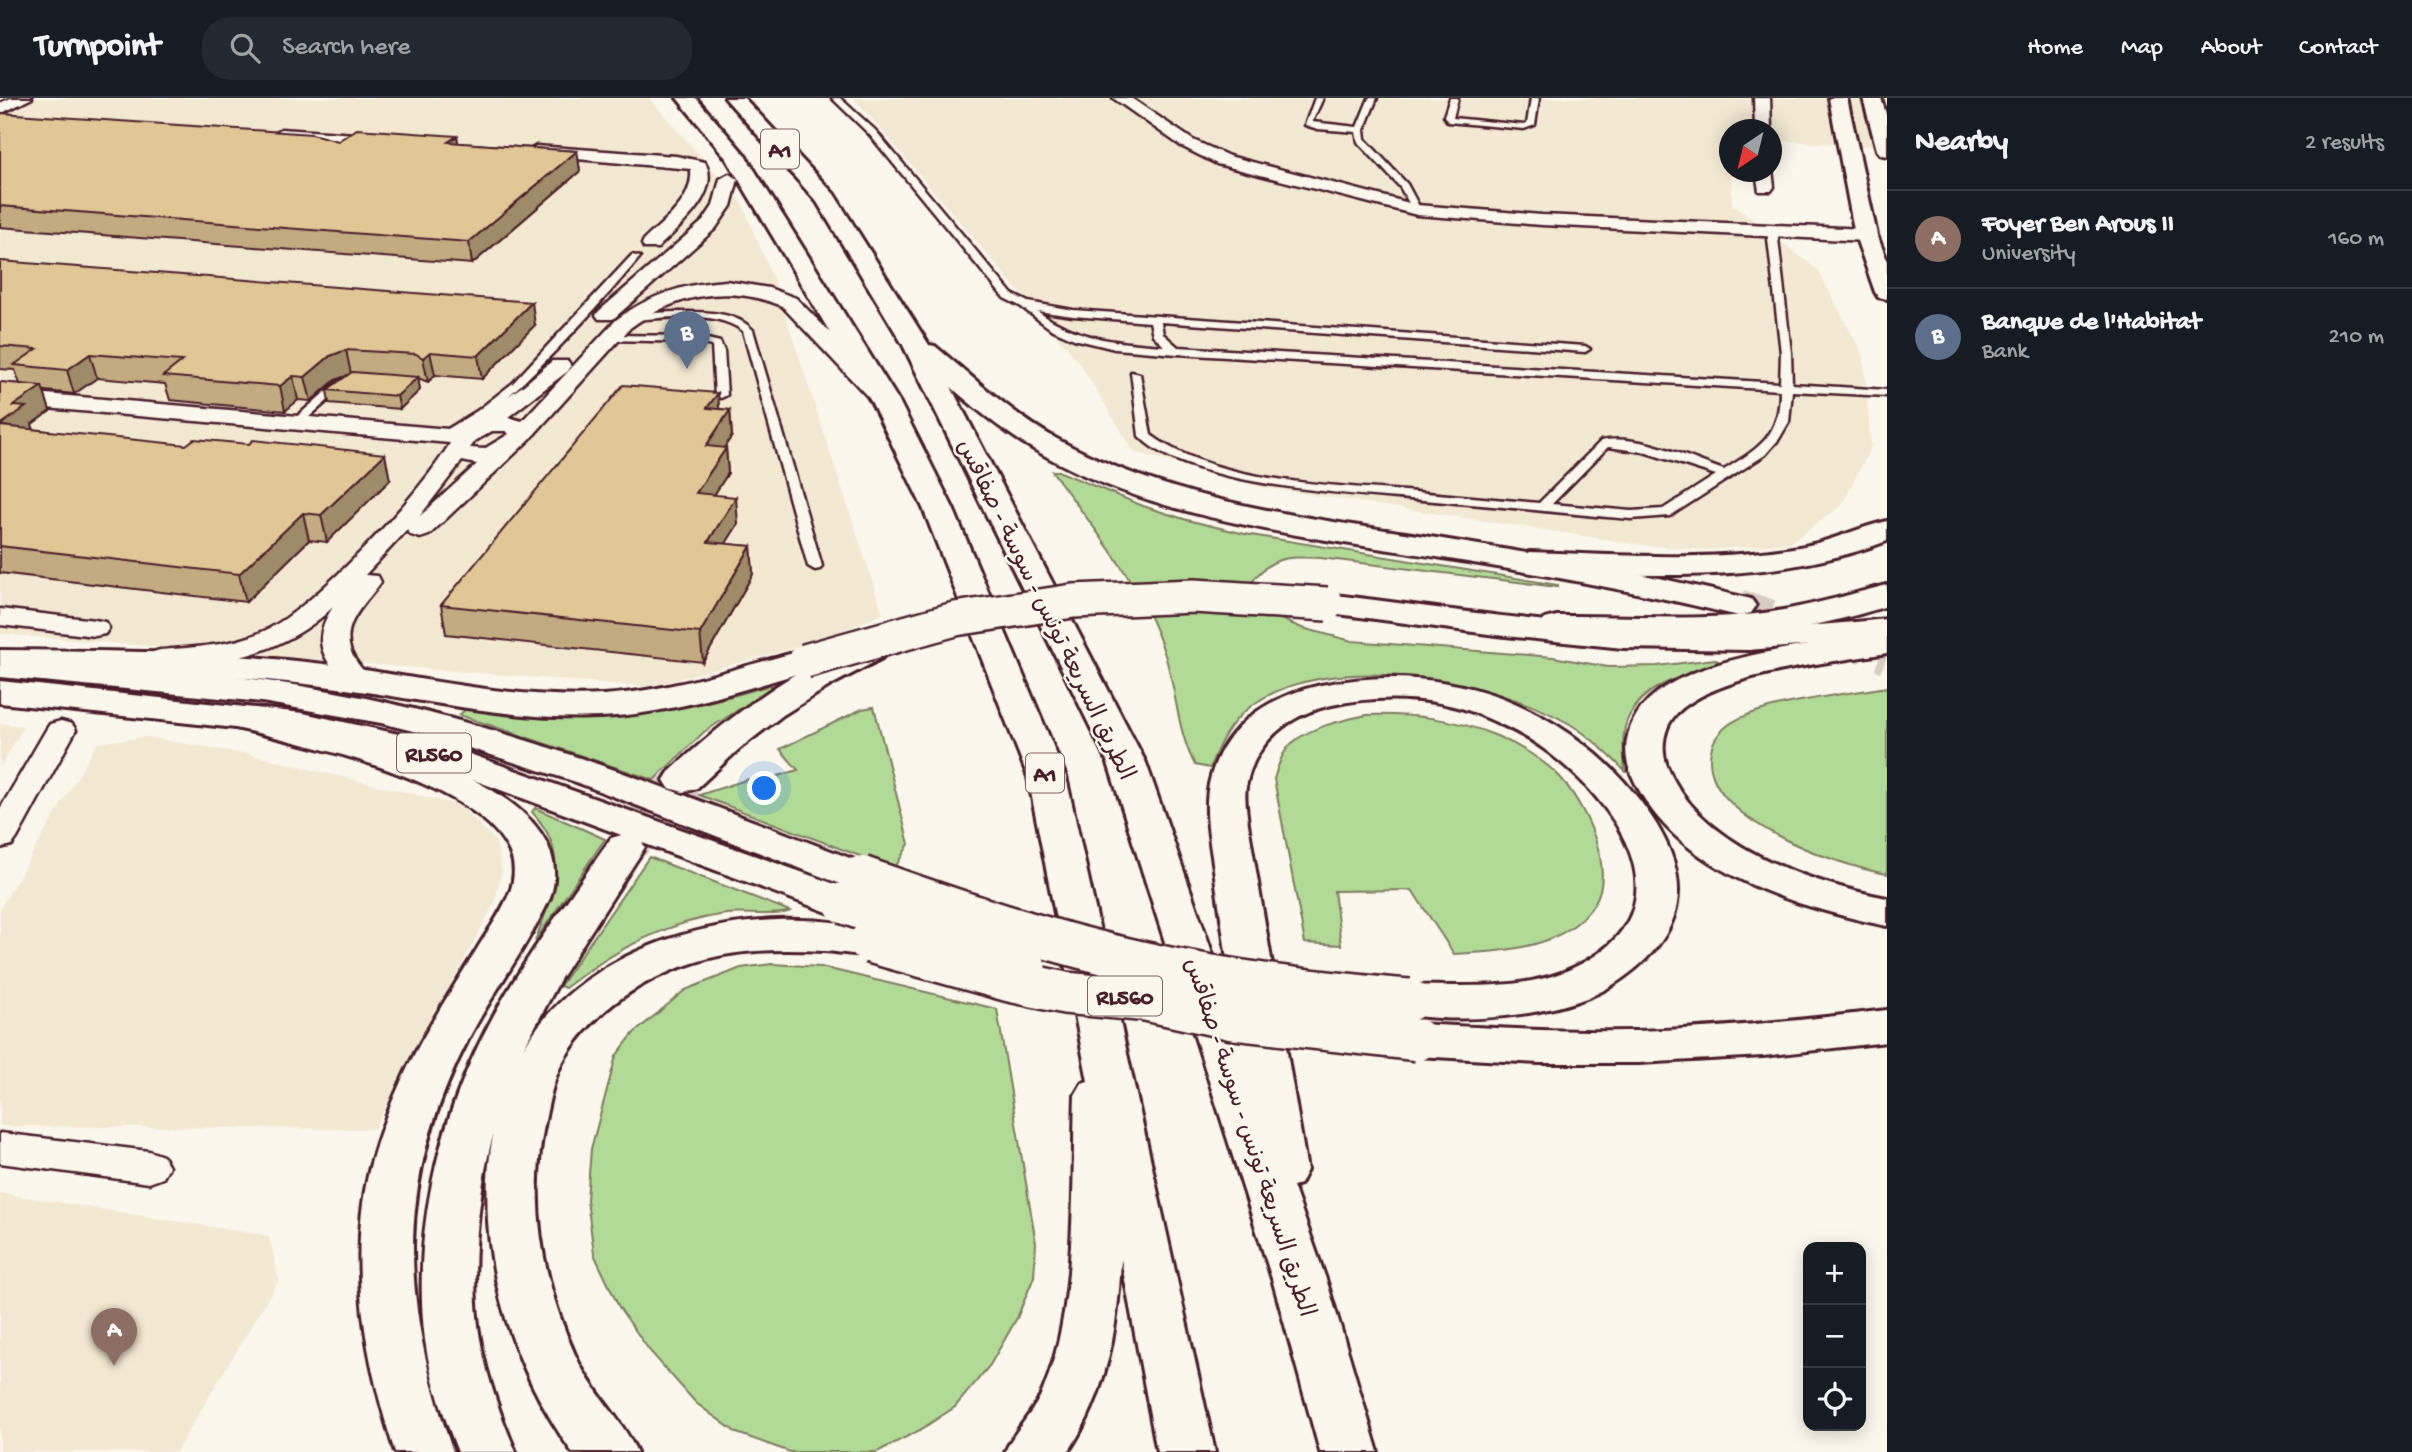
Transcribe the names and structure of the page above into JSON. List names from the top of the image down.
{
  "streets": {
    "main road": ["A1", "الطريق السريعة تونس - سوسة - صفاقس", "RL560"]
  },
  "crossings": [
    ["A1", "RL560"]
  ],
  "north": "bottom left",
  "page": {
    "header": "Turnpoint",
    "search": "Search here",
    "nav": [
      "Home",
      "Map",
      "About",
      "Contact"
    ],
    "heading": ["Nearby", "2 results"],
    "list": [
      {
        "mark": "A",
        "name": "Foyer Ben Arous II",
        "note": "University",
        "value": "160 m"
      },
      {
        "mark": "B",
        "name": "Banque de l'Habitat",
        "note": "Bank",
        "value": "210 m"
      }
    ],
    "pins": ["B", "A"],
    "map_buttons": ["+", "−"]
  }
}
